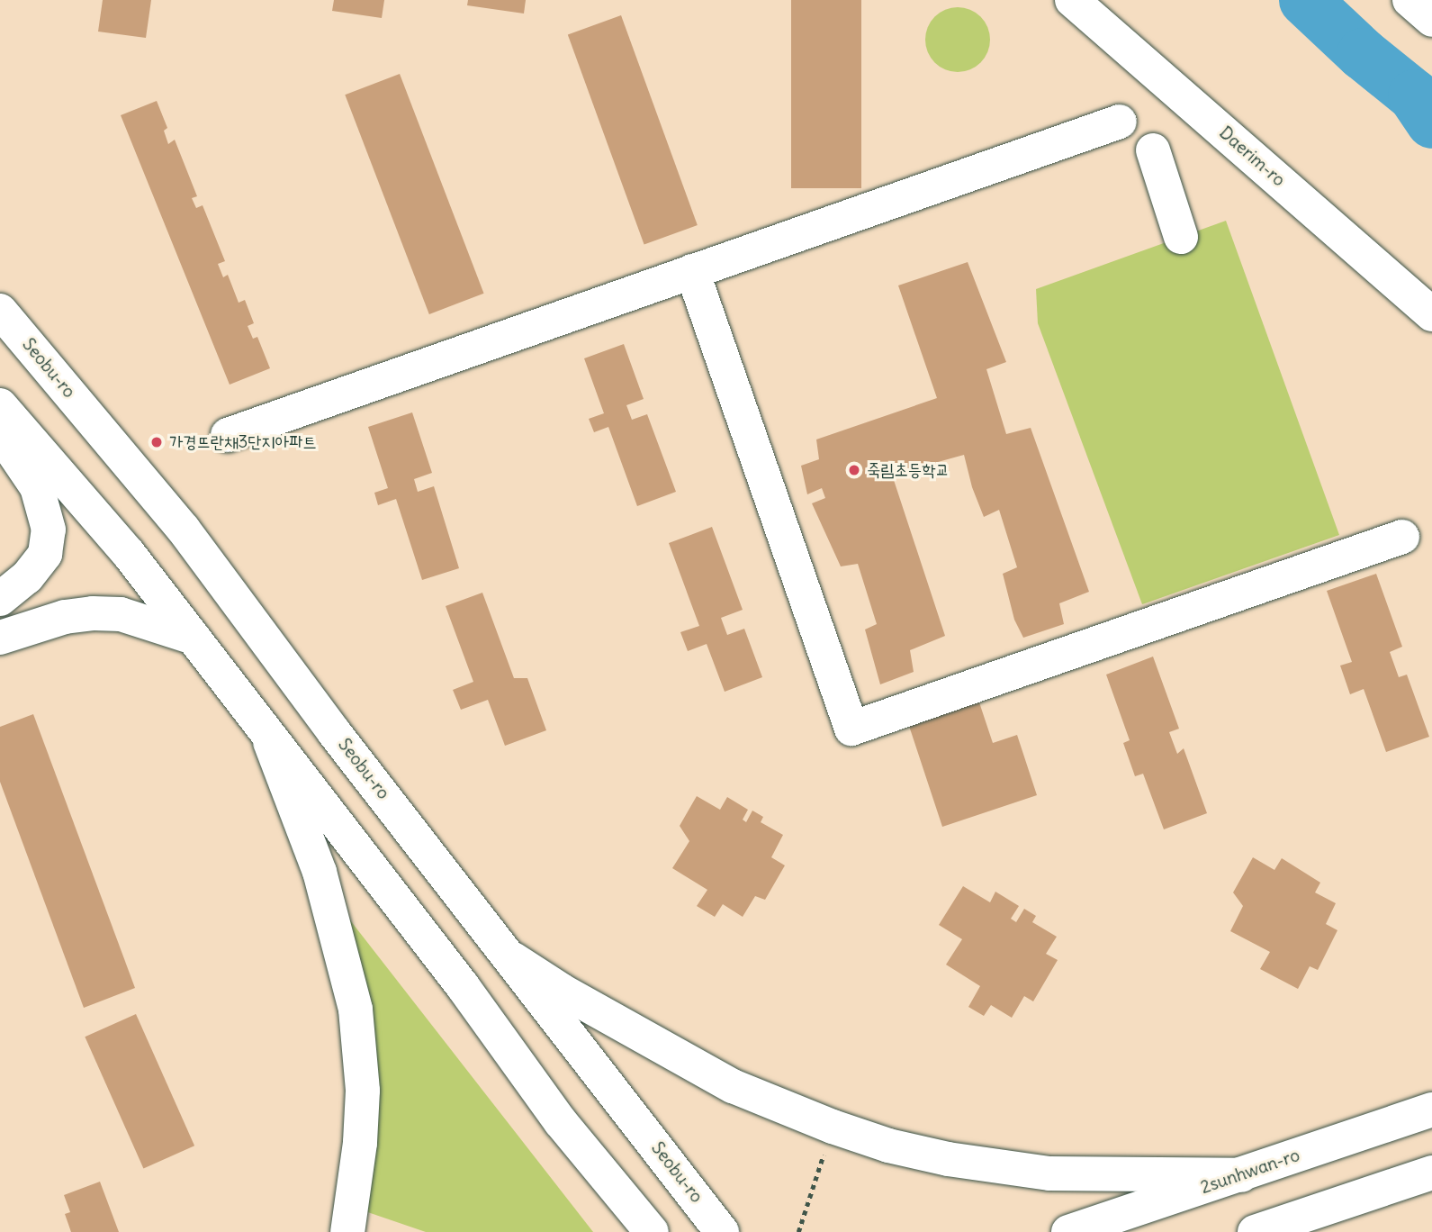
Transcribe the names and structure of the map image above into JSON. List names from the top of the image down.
{
  "streets": {
    "street": ["Daerim-ro", "Seobu-ro", "2sunhwan-ro"]
  },
  "places": ["가경뜨란채3단지아파트", "죽림초등학교"]
}
